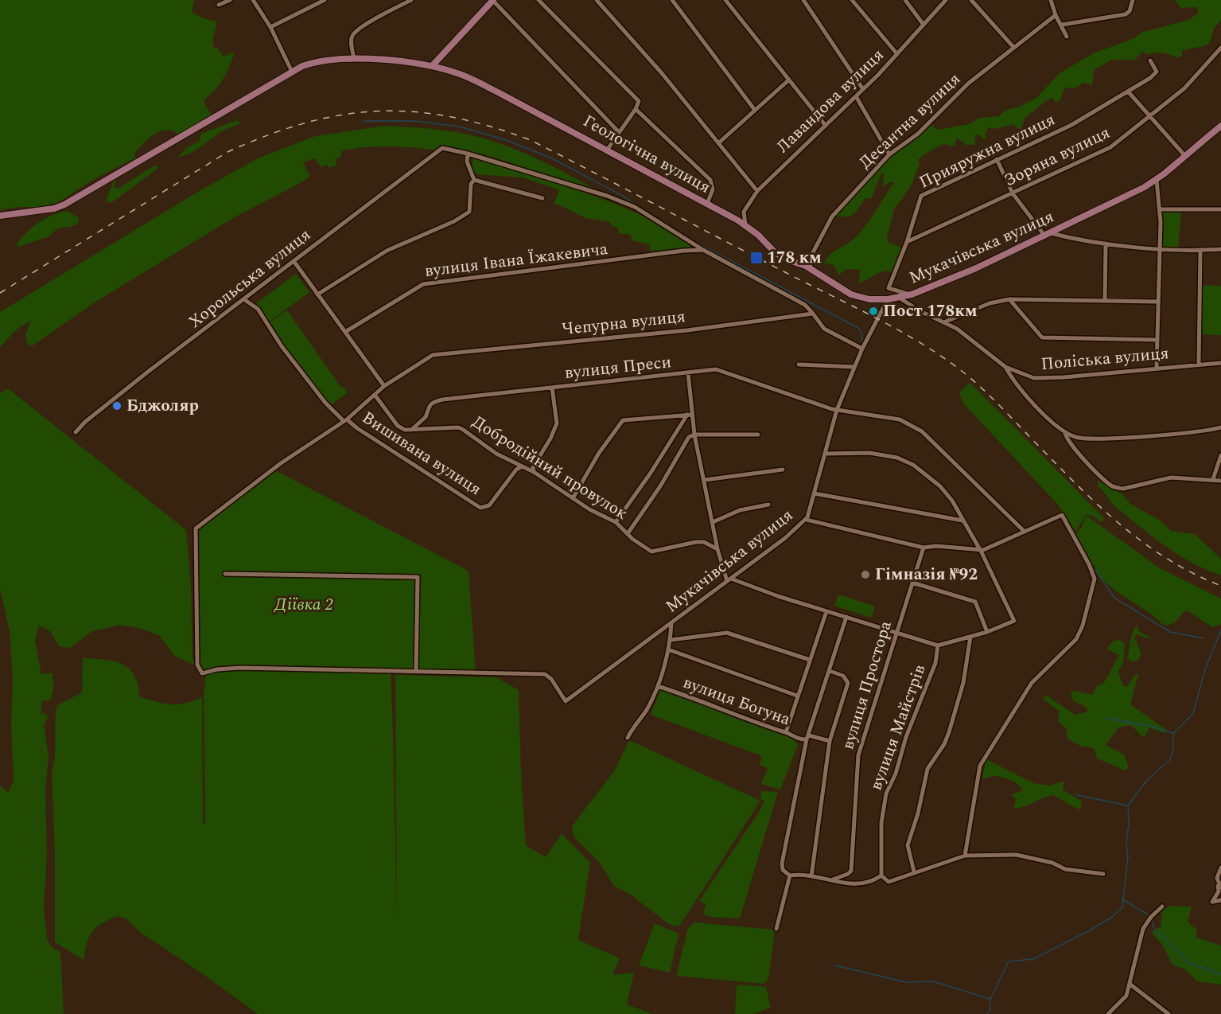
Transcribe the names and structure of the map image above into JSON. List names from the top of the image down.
{
  "streets": {
    "street": [
      "Лавандова вулиця",
      "Десантна вулиця",
      "Прияружна вулиця",
      "Геологічна вулиця",
      "Зоряна вулиця",
      "Мукачівська вулиця",
      "вулиця Івана Їжакевича",
      "Хорольська вулиця",
      "Чепурна вулиця",
      "Поліська вулиця",
      "вулиця Преси",
      "Вишивана вулиця",
      "Добродійний провулок",
      "вулиця Простора",
      "вулиця Богуна",
      "вулиця Майстрів"
    ]
  },
  "crossings": [
    ["Лавандова вулиця", "Геологічна вулиця"],
    ["Десантна вулиця", "Геологічна вулиця"],
    ["Прияружна вулиця", "Зоряна вулиця"],
    ["Прияружна вулиця", "Мукачівська вулиця"],
    ["Геологічна вулиця", "Мукачівська вулиця"],
    ["Мукачівська вулиця", "Чепурна вулиця"],
    ["Мукачівська вулиця", "Поліська вулиця"],
    ["Мукачівська вулиця", "вулиця Преси"],
    ["Хорольська вулиця", "Вишивана вулиця"],
    ["Чепурна вулиця", "Вишивана вулиця"],
    ["вулиця Преси", "Добродійний провулок"],
    ["Вишивана вулиця", "Добродійний провулок"]
  ],
  "parks": ["Діївка 2"],
  "places": {
    "transit": ["178 км"],
    "other": ["Пост 178км", "Бджоляр", "Гімназія №92"]
  }
}
